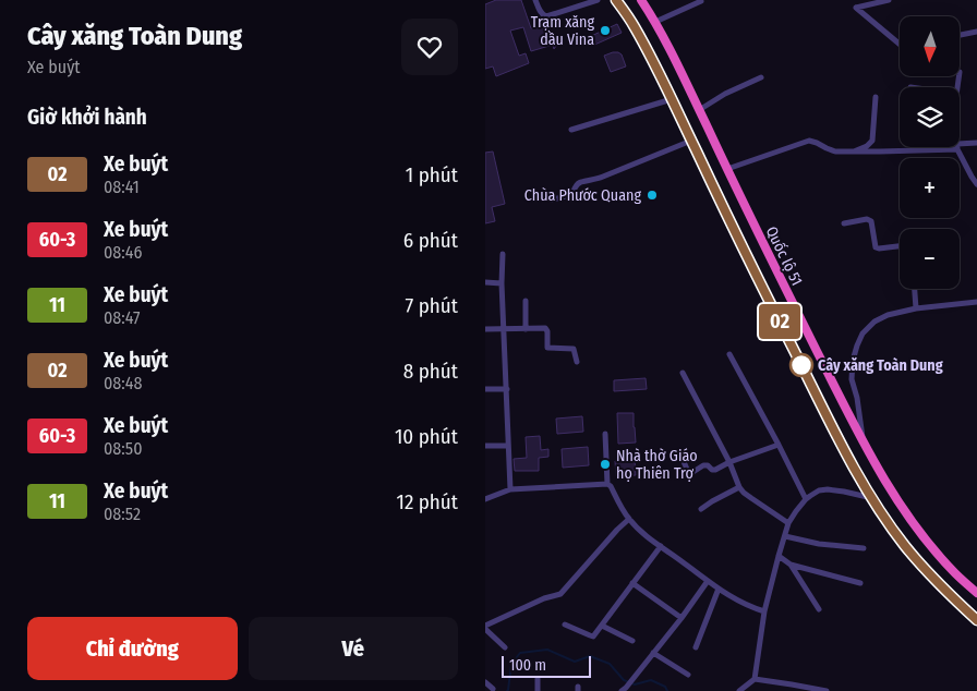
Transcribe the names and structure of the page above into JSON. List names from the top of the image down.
{
  "streets": {
    "highway": ["Quốc lộ 51"]
  },
  "places": [
    "Trạm xăng dầu Vina",
    "Chùa Phước Quang",
    "Cây xăng Toàn Dung",
    "Nhà thờ Giáo họ Thiên Trợ"
  ],
  "lines": ["bus line 02"],
  "scale_bar": "100 m",
  "north": "bottom",
  "page": {
    "heading": [
      ["Cây xăng Toàn Dung", "Xe buýt"],
      "Giờ khởi hành"
    ],
    "on_map": "02",
    "map_buttons": ["+", "−"],
    "list": [
      {
        "mark": "02",
        "name": "Xe buýt",
        "note": "08:41",
        "value": "1 phút"
      },
      {
        "mark": "60-3",
        "name": "Xe buýt",
        "note": "08:46",
        "value": "6 phút"
      },
      {
        "mark": "11",
        "name": "Xe buýt",
        "note": "08:47",
        "value": "7 phút"
      },
      {
        "mark": "02",
        "name": "Xe buýt",
        "note": "08:48",
        "value": "8 phút"
      },
      {
        "mark": "60-3",
        "name": "Xe buýt",
        "note": "08:50",
        "value": "10 phút"
      },
      {
        "mark": "11",
        "name": "Xe buýt",
        "note": "08:52",
        "value": "12 phút"
      }
    ],
    "buttons": ["Chỉ đường", "Vé"],
    "scale": "100 m"
  }
}
